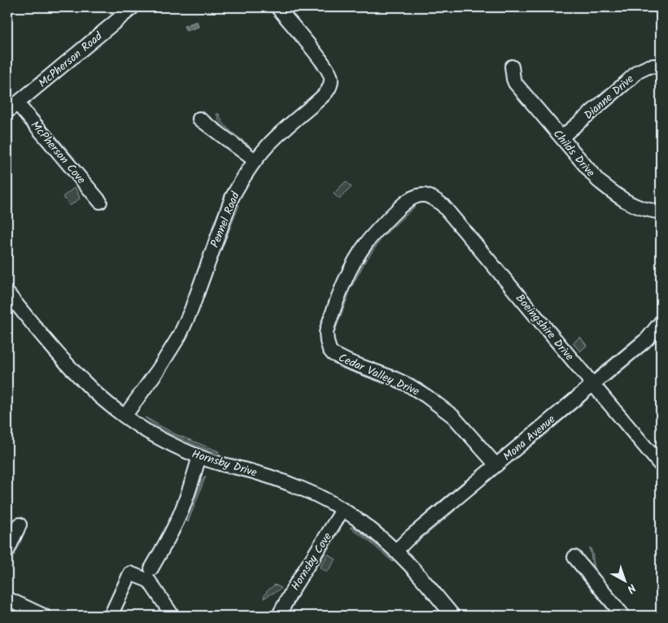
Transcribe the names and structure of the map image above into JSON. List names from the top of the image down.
{
  "streets": {
    "street": [
      "McPherson Road",
      "Dianne Drive",
      "McPherson Cove",
      "Childs Drive",
      "Pennel Road",
      "Boeingshire Drive",
      "Cedar Valley Drive",
      "Mona Avenue",
      "Hornsby Drive",
      "Hornsby Cove"
    ]
  },
  "crossings": [
    ["McPherson Road", "McPherson Cove"],
    ["Dianne Drive", "Childs Drive"],
    ["Pennel Road", "Hornsby Drive"],
    ["Boeingshire Drive", "Cedar Valley Drive"],
    ["Boeingshire Drive", "Mona Avenue"],
    ["Cedar Valley Drive", "Mona Avenue"],
    ["Mona Avenue", "Hornsby Drive"],
    ["Hornsby Drive", "Hornsby Cove"]
  ],
  "north": "bottom right"
}
